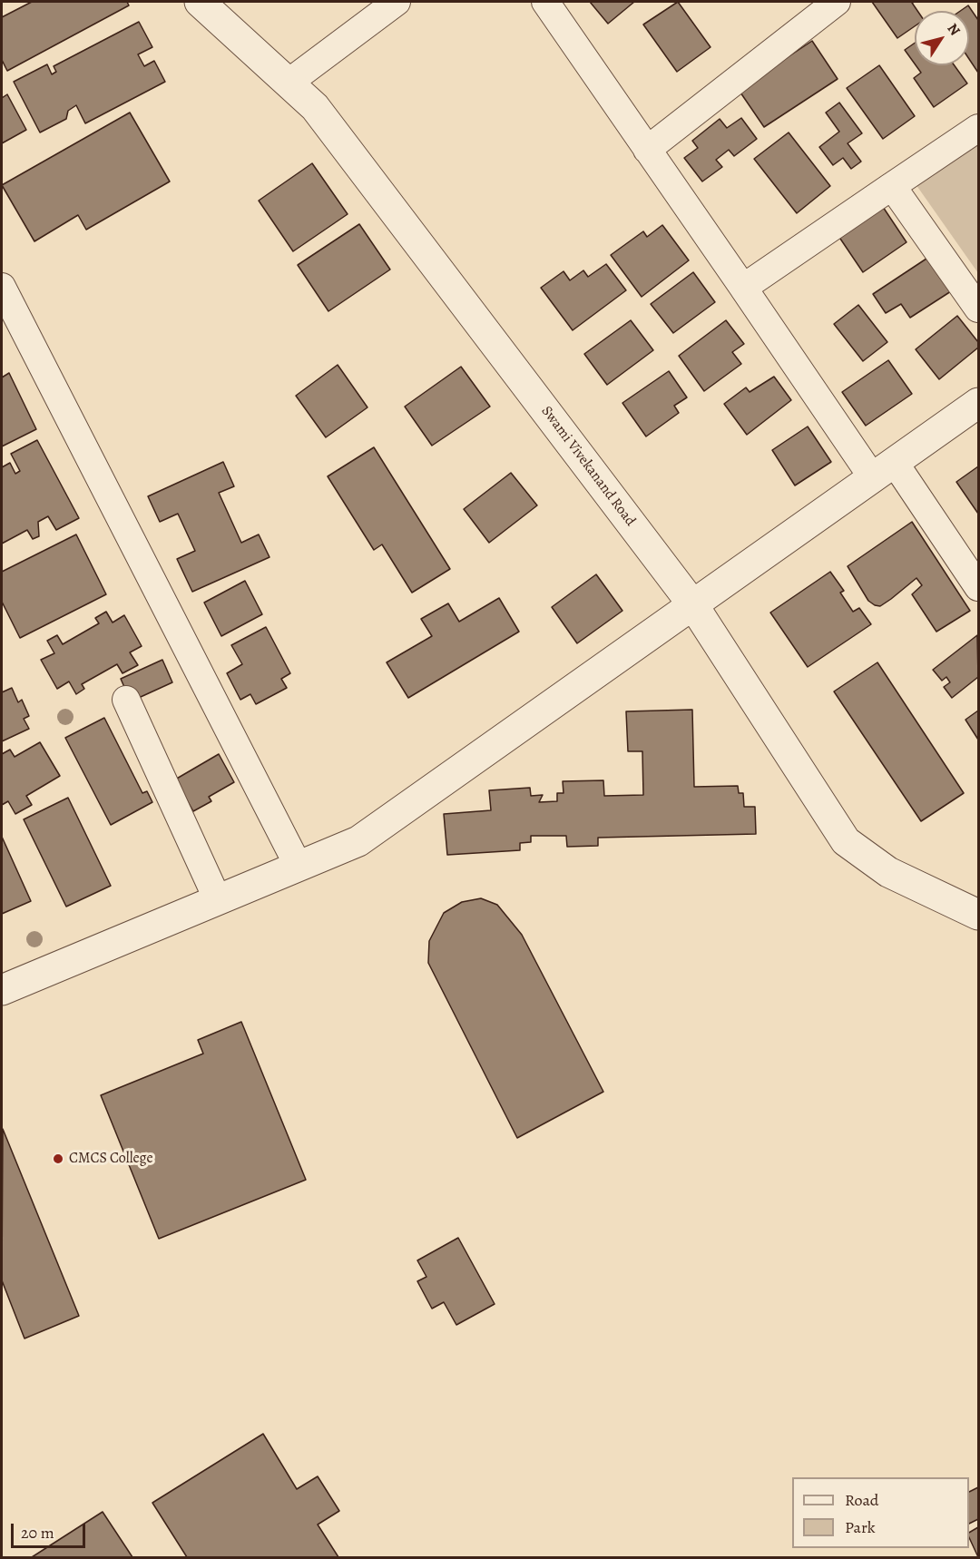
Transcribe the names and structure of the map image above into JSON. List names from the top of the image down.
{
  "streets": {
    "street": ["Swami Vivekanand Road"]
  },
  "places": ["CMCS College"],
  "legend": ["Road", "Park"],
  "scale_bar": "20 m",
  "north": "top right"
}
